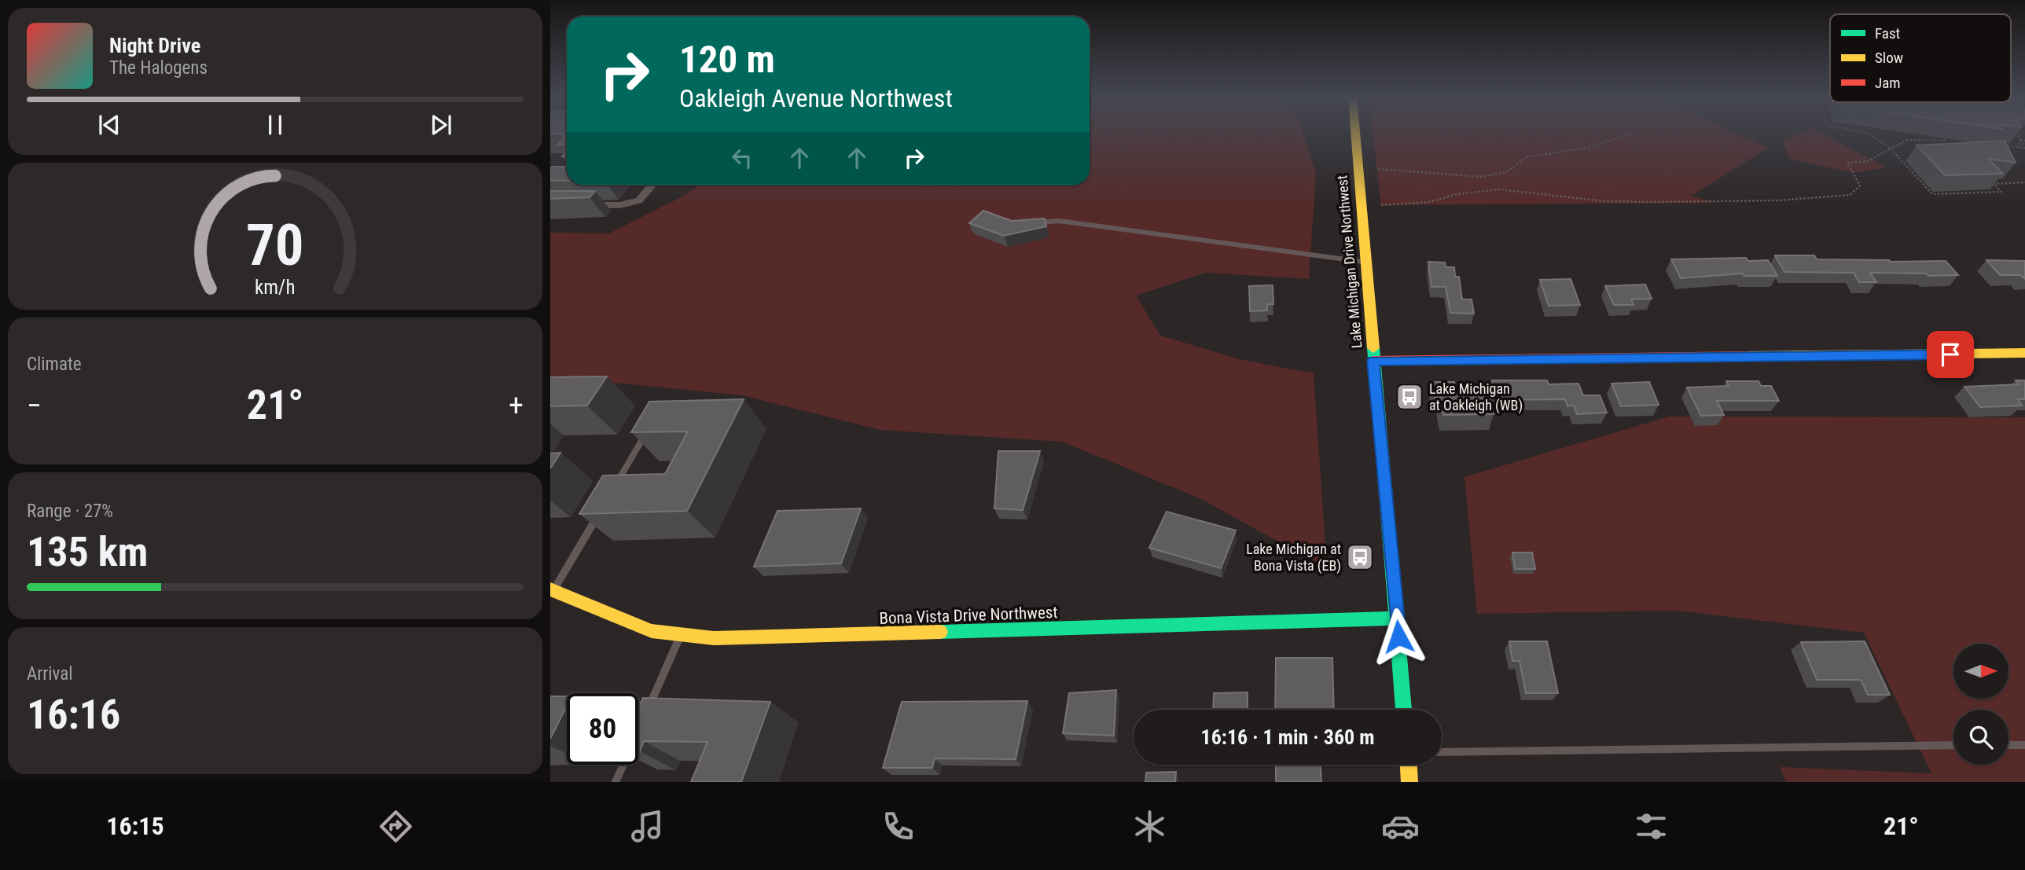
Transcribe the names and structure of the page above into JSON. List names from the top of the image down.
{
  "streets": {
    "main road": ["Lake Michigan Drive Northwest", "Bona Vista Drive Northwest"]
  },
  "crossings": [
    ["Lake Michigan Drive Northwest", "Bona Vista Drive Northwest"]
  ],
  "places": {
    "bus stop": ["Lake Michigan at Oakleigh (WB)", "Lake Michigan at Bona Vista (EB)"]
  },
  "legend": ["Fast", "Slow", "Jam"],
  "north": "right",
  "page": {
    "turn": ["120 m", "Oakleigh Avenue Northwest"],
    "song": ["Night Drive", "The Halogens"],
    "tile": [
      "Climate",
      ["Range · 27%", "135 km"],
      ["Arrival", "16:16"]
    ],
    "heat": ["−", "21°", "+"],
    "limit": "80",
    "trip": "16:16 · 1 min · 360 m",
    "tabs": ["16:15", "21°"],
    "gauge": ["70", "km/h"]
  }
}
